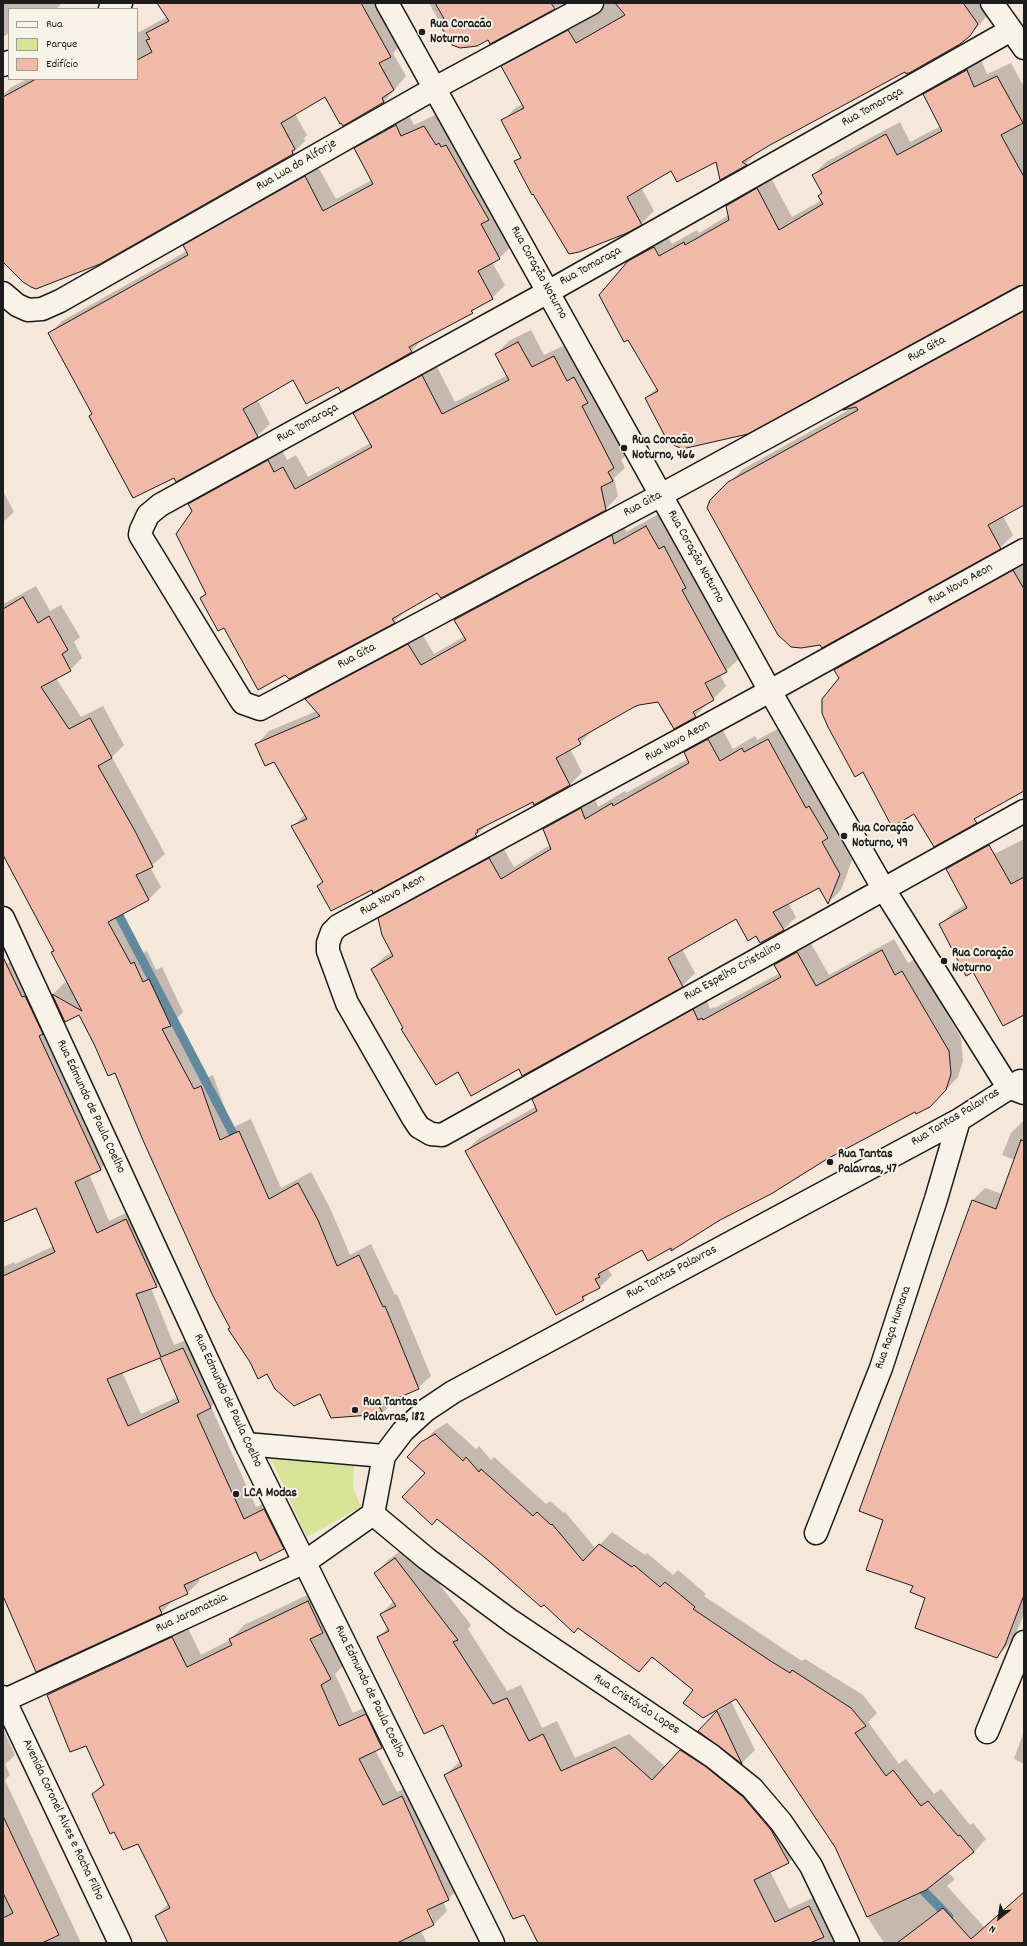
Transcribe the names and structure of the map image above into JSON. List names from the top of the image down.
{
  "streets": {
    "street": [
      "Rua Tomaraça",
      "Rua Lua do Alforje",
      "Rua Coração Noturno",
      "Rua Gita",
      "Rua Novo Aeon",
      "Rua Espelho Cristalino",
      "Rua Edmundo de Paula Coelho",
      "Rua Tantas Palavras",
      "Rua Raça Humana",
      "Rua Jaramataia",
      "Rua Cristóvão Lopes",
      "Avenida Coronel Alves e Rocha Filho"
    ]
  },
  "crossings": [
    ["Rua Tomaraça", "Rua Coração Noturno"],
    ["Rua Tomaraça", "Rua Gita"],
    ["Rua Lua do Alforje", "Rua Coração Noturno"],
    ["Rua Coração Noturno", "Rua Gita"],
    ["Rua Coração Noturno", "Rua Novo Aeon"],
    ["Rua Coração Noturno", "Rua Espelho Cristalino"],
    ["Rua Coração Noturno", "Rua Tantas Palavras"],
    ["Rua Novo Aeon", "Rua Espelho Cristalino"],
    ["Rua Edmundo de Paula Coelho", "Rua Jaramataia"],
    ["Rua Tantas Palavras", "Rua Raça Humana"],
    ["Rua Tantas Palavras", "Rua Jaramataia"],
    ["Rua Tantas Palavras", "Rua Cristóvão Lopes"],
    ["Rua Jaramataia", "Rua Cristóvão Lopes"],
    ["Rua Jaramataia", "Avenida Coronel Alves e Rocha Filho"]
  ],
  "places": [
    "Rua Coracão Noturno",
    "Rua Coracão Noturno, 466",
    "Rua Coração Noturno, 49",
    "Rua Coração Noturno",
    "Rua Tantas Palavras, 47",
    "Rua Tantas Palavras, 182",
    "LCA Modas"
  ],
  "legend": ["Rua", "Parque", "Edifício"],
  "north": "bottom left"
}
